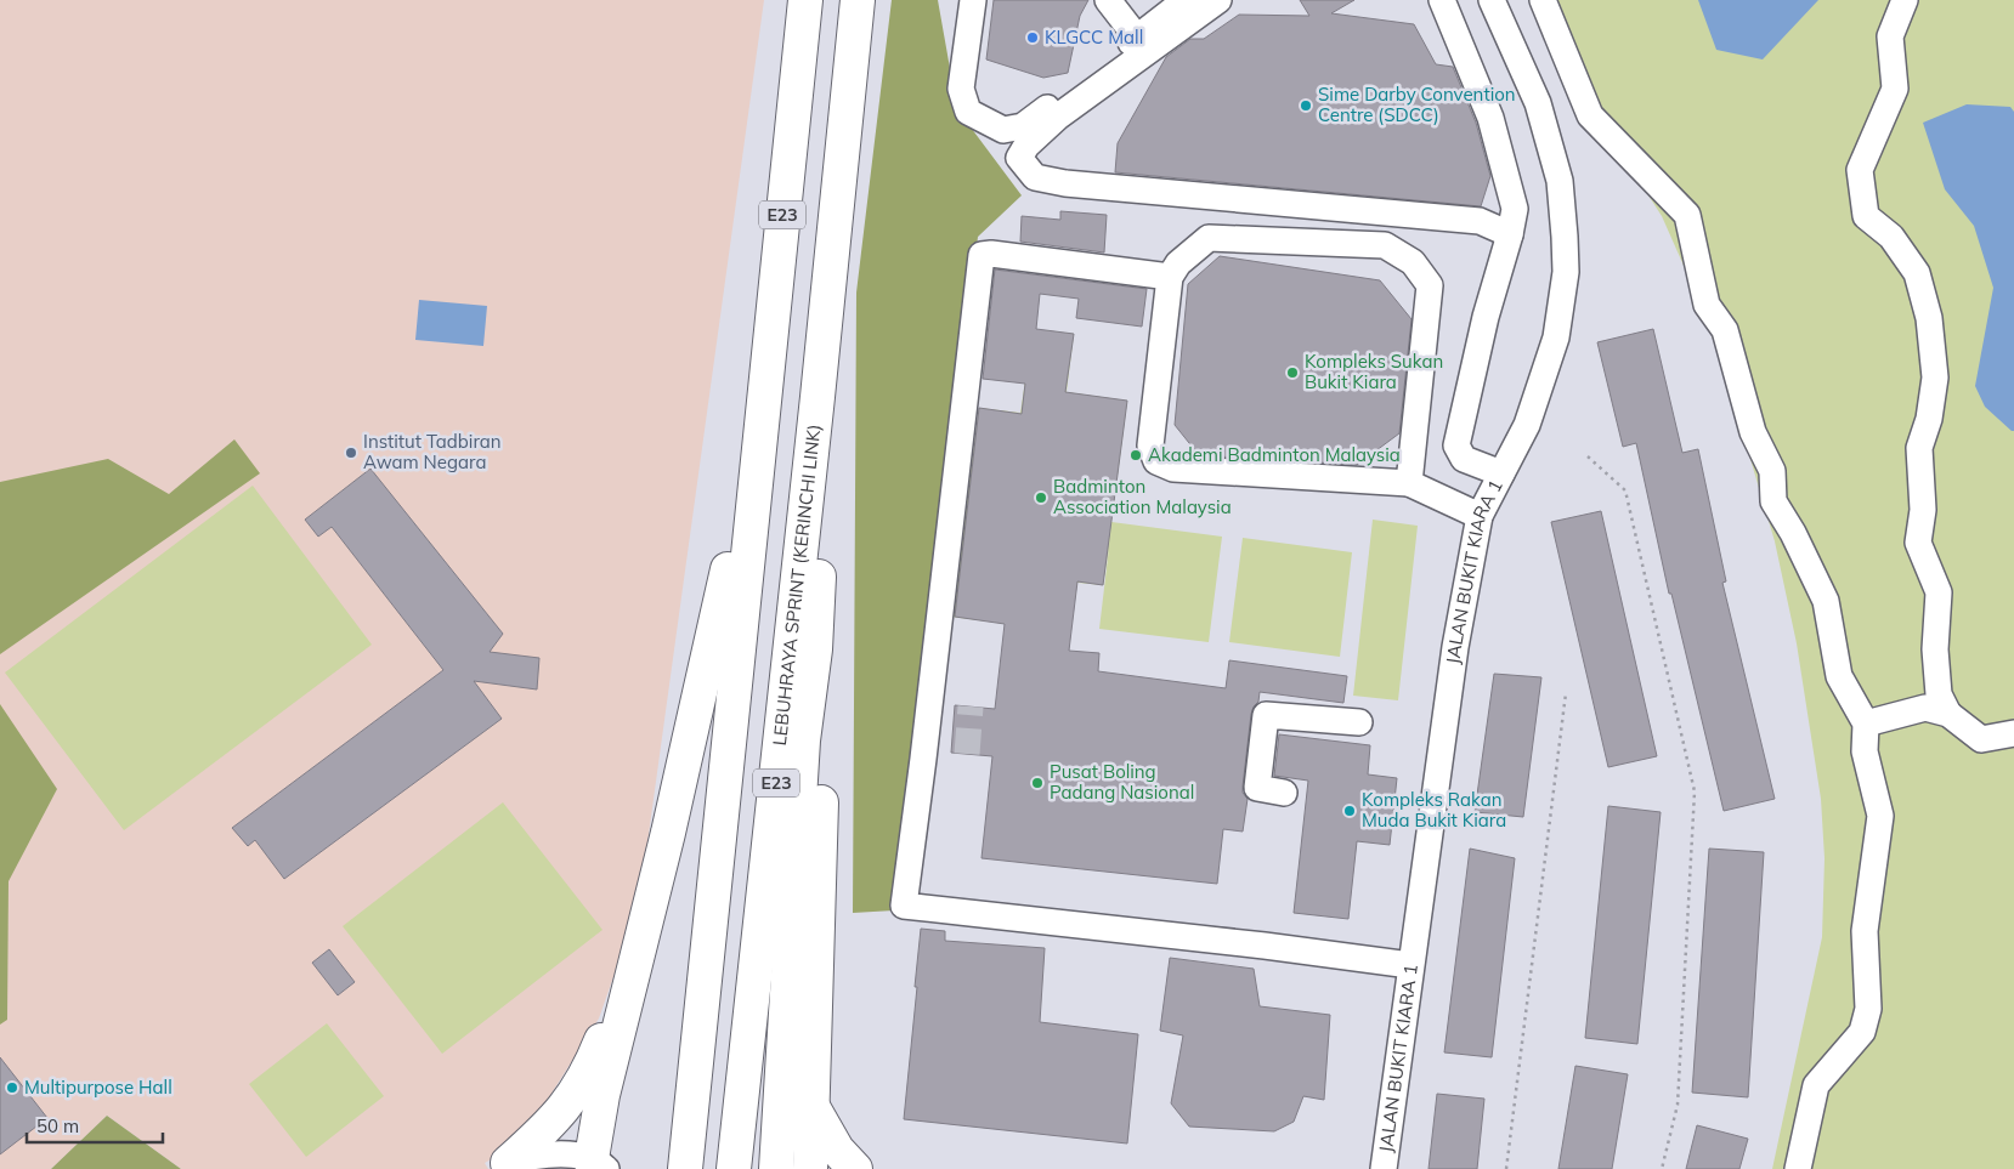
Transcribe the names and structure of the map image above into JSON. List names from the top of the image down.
{
  "streets": {
    "highway": ["E23", "LEBUHRAYA SPRINT (KERINCHI LINK)"],
    "street": ["JALAN BUKIT KIARA 1"]
  },
  "places": [
    "KLGCC Mall",
    "Sime Darby Convention Centre (SDCC)",
    "Kompleks Sukan Bukit Kiara",
    "Institut Tadbiran Awam Negara",
    "Akademi Badminton Malaysia",
    "Badminton Association Malaysia",
    "Pusat Boling Padang Nasional",
    "Kompleks Rakan Muda Bukit Kiara",
    "Multipurpose Hall"
  ],
  "scale_bar": "50 m"
}
